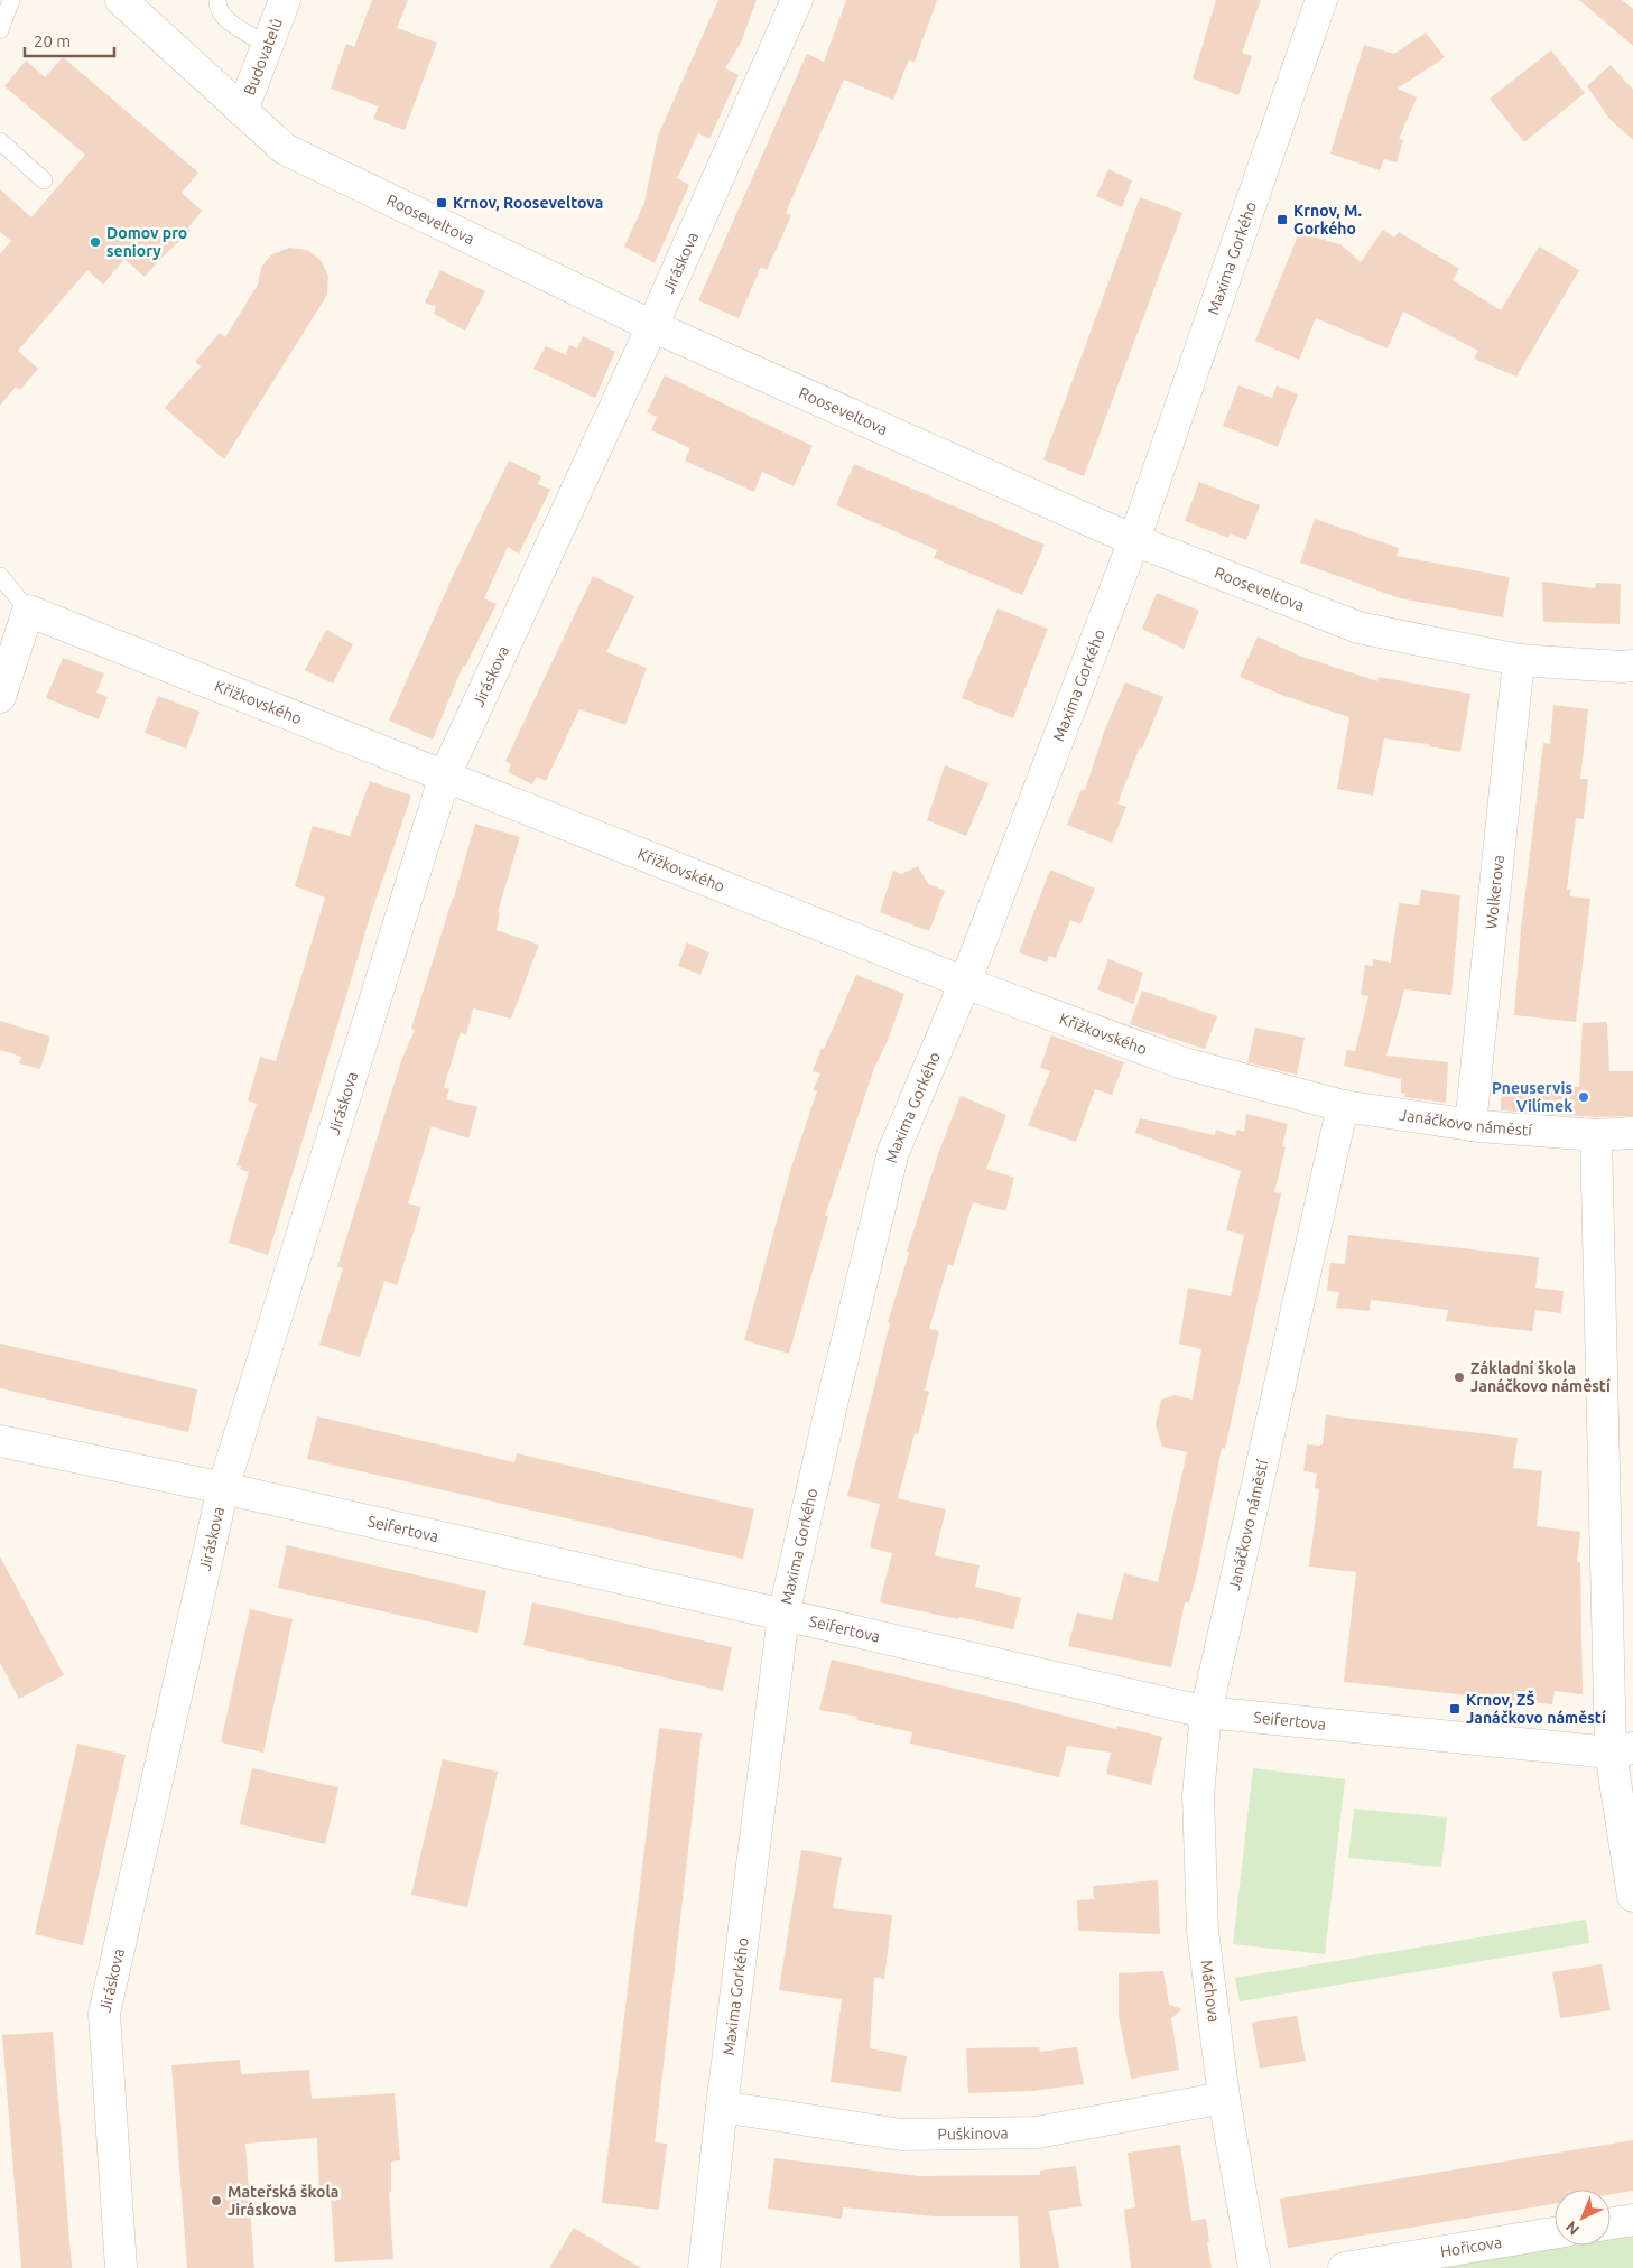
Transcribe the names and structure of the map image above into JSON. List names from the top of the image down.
{
  "streets": {
    "street": [
      "Budovatelů",
      "Rooseveltova",
      "Maxima Gorkého",
      "Jiráskova",
      "Křižkovského",
      "Wolkerova",
      "Janáčkovo náměstí",
      "Seifertova",
      "Máchova",
      "Puškinova",
      "Hořicova"
    ]
  },
  "crossings": [
    ["Budovatelů", "Rooseveltova"],
    ["Rooseveltova", "Maxima Gorkého"],
    ["Rooseveltova", "Jiráskova"],
    ["Rooseveltova", "Wolkerova"],
    ["Maxima Gorkého", "Křižkovského"],
    ["Maxima Gorkého", "Seifertova"],
    ["Maxima Gorkého", "Puškinova"],
    ["Jiráskova", "Křižkovského"],
    ["Jiráskova", "Seifertova"],
    ["Křižkovského", "Janáčkovo náměstí"],
    ["Wolkerova", "Janáčkovo náměstí"],
    ["Janáčkovo náměstí", "Seifertova"],
    ["Janáčkovo náměstí", "Máchova"],
    ["Seifertova", "Máchova"],
    ["Máchova", "Puškinova"]
  ],
  "places": {
    "transit": ["Krnov, Rooseveltova", "Krnov, M. Gorkého", "Krnov, ZŠ Janáčkovo náměstí"],
    "other": [
      "Domov pro seniory",
      "Pneuservis Vilímek",
      "Základní škola Janáčkovo náměstí",
      "Mateřská škola Jiráskova"
    ]
  },
  "scale_bar": "20 m",
  "north": "bottom left"
}
